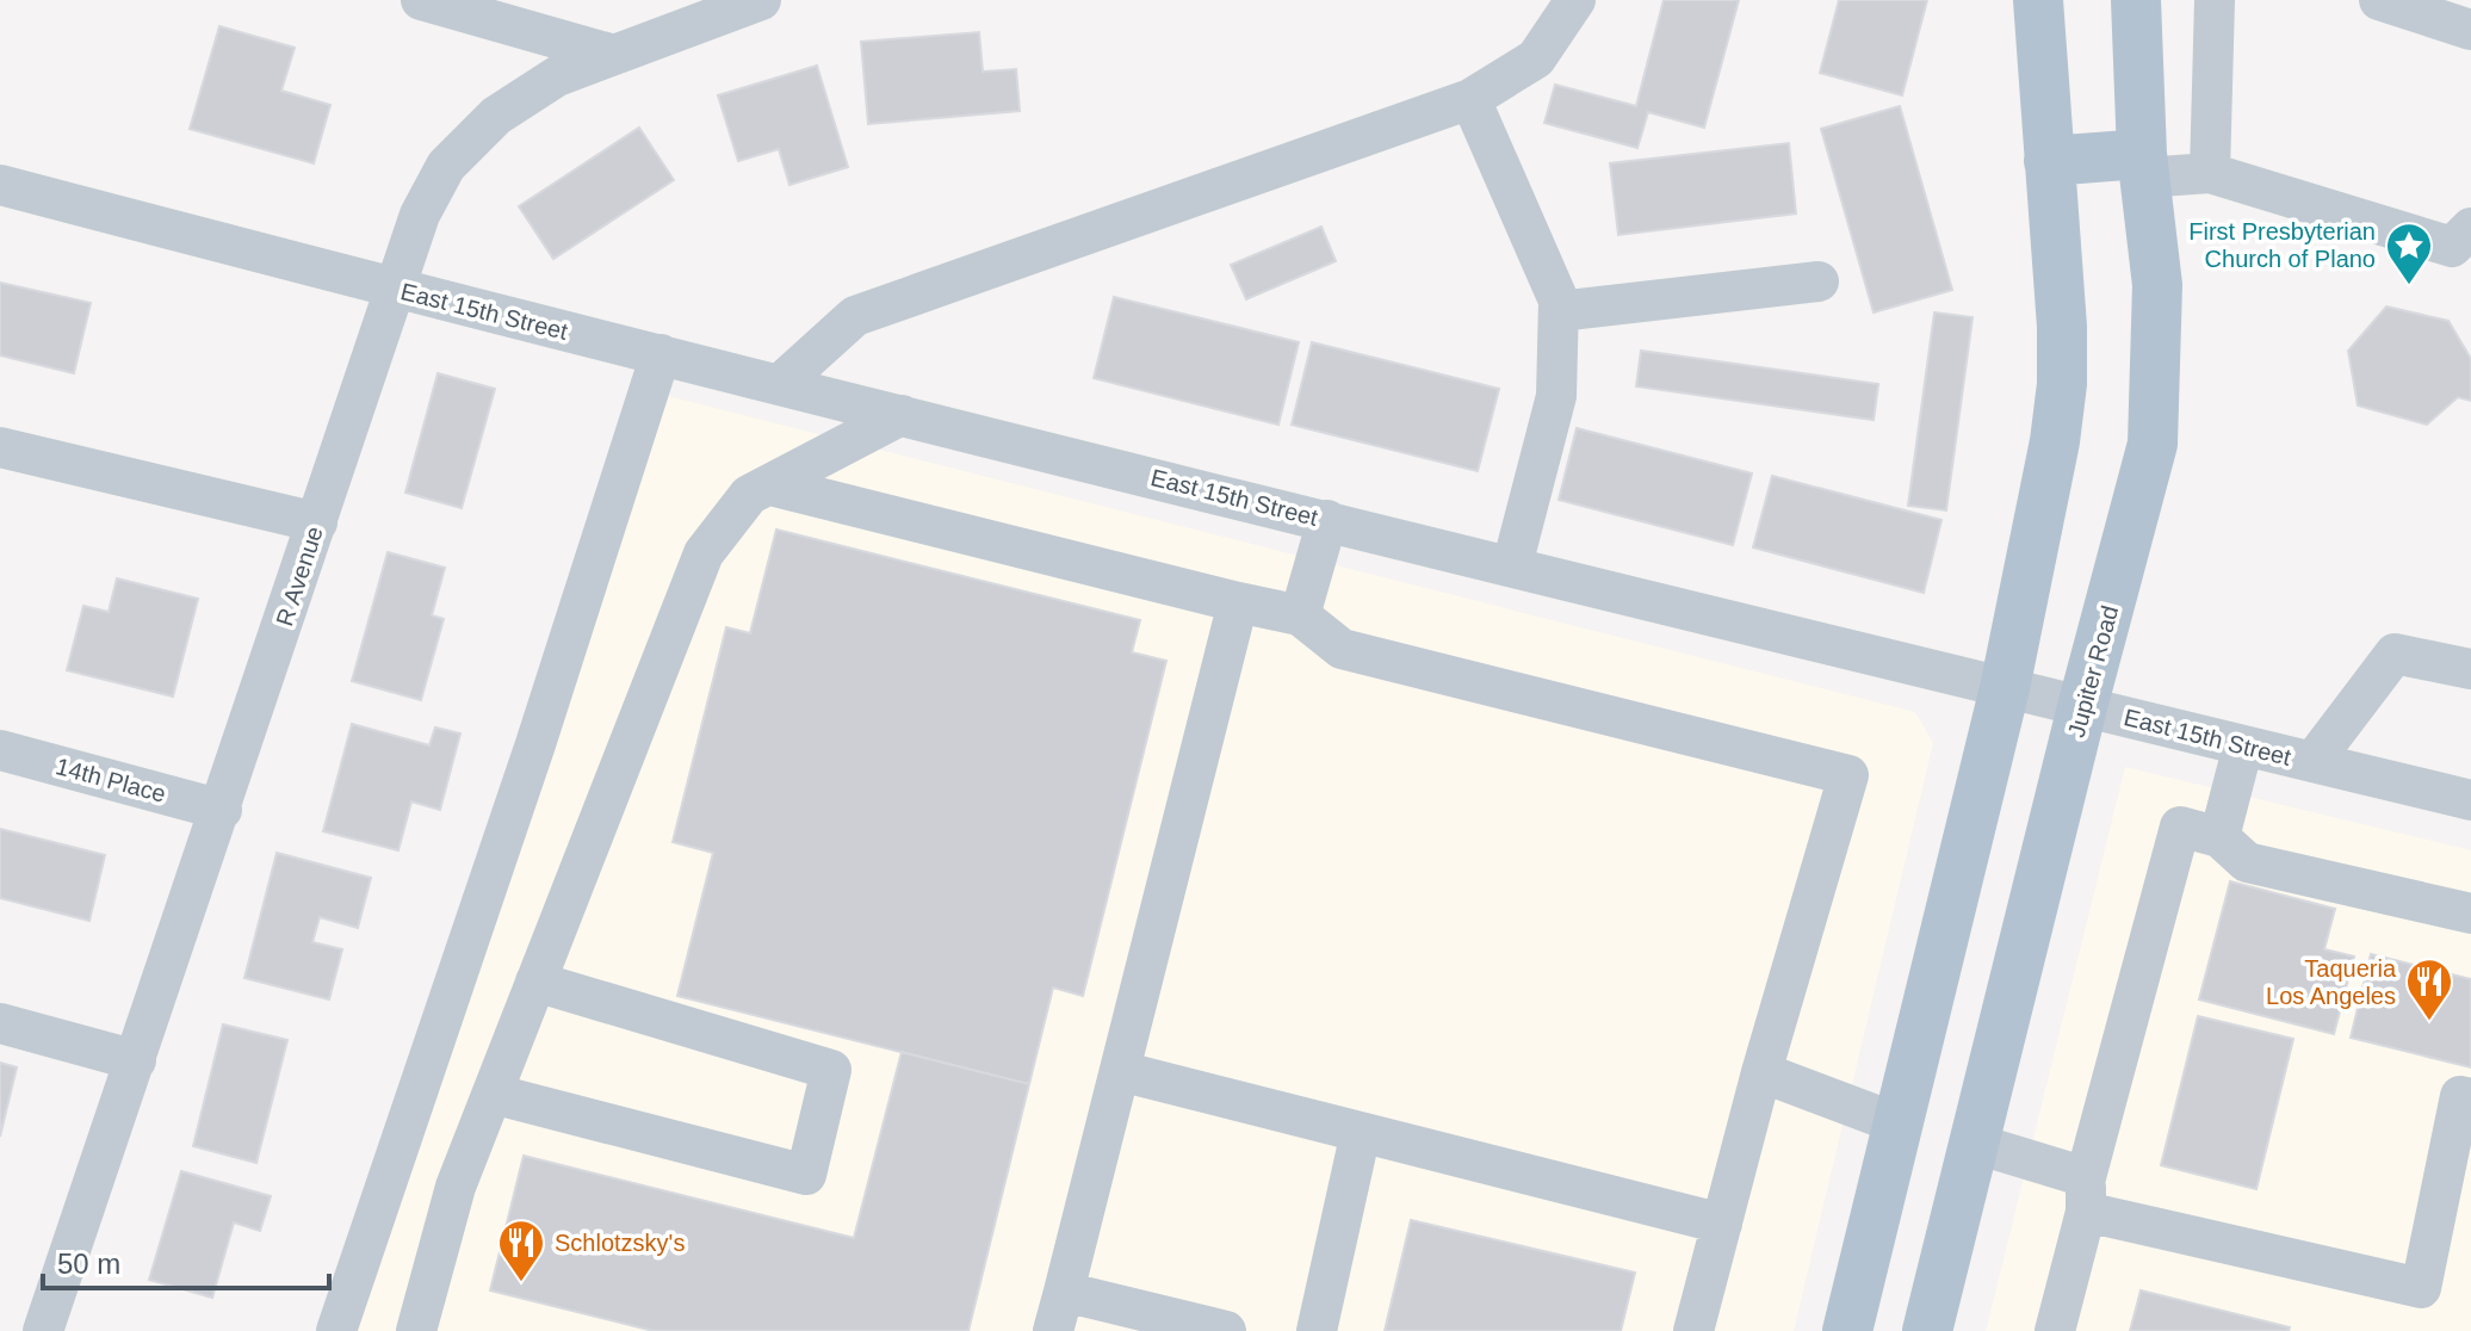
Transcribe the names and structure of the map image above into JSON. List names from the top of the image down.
{
  "streets": {
    "main road": ["Jupiter Road"],
    "street": ["East 15th Street", "R Avenue", "14th Place"]
  },
  "crossings": [
    ["East 15th Street", "R Avenue"],
    ["East 15th Street", "Jupiter Road"],
    ["R Avenue", "14th Place"]
  ],
  "places": {
    "place": ["First Presbyterian Church of Plano"],
    "restaurant": ["Taqueria Los Angeles", "Schlotzsky's"]
  },
  "scale_bar": "50 m"
}
